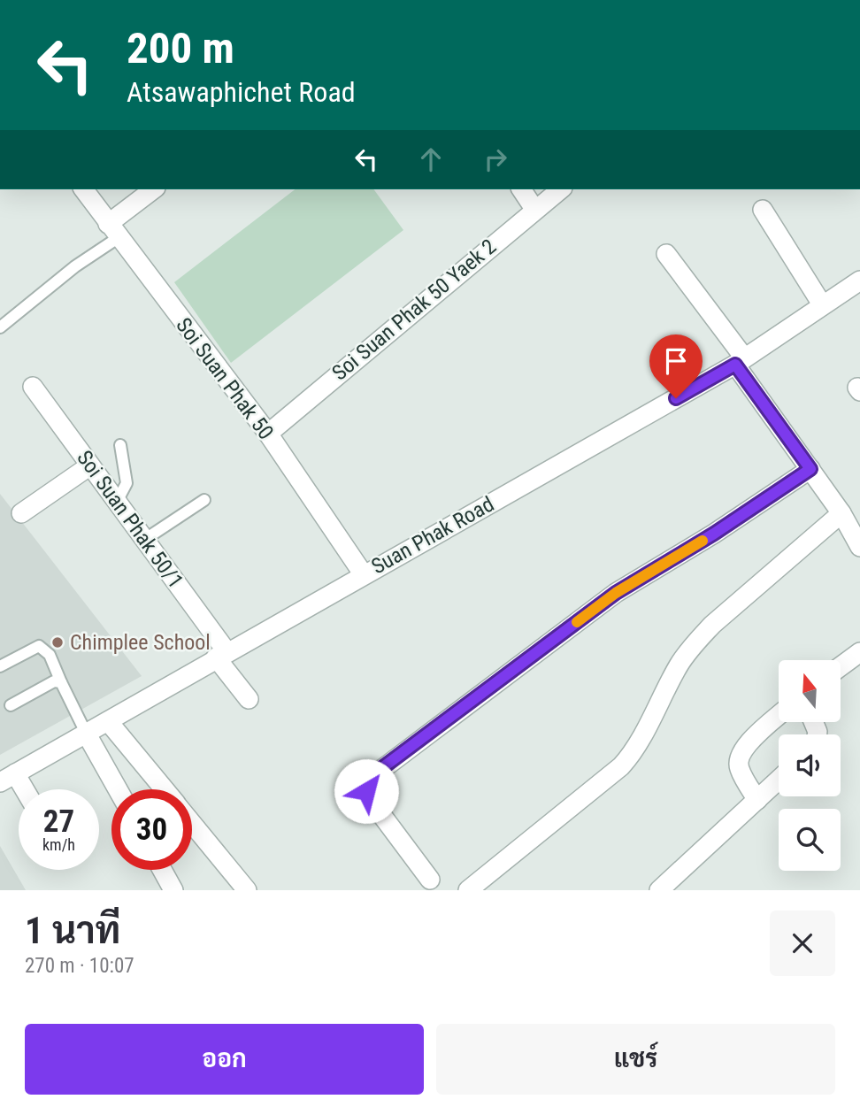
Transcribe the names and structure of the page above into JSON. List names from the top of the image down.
{
  "streets": {
    "street": [
      "Soi Suan Phak 50 Yaek 2",
      "Soi Suan Phak 50",
      "Soi Suan Phak 50/1",
      "Suan Phak Road"
    ]
  },
  "crossings": [
    ["Soi Suan Phak 50 Yaek 2", "Soi Suan Phak 50"],
    ["Soi Suan Phak 50", "Suan Phak Road"],
    ["Soi Suan Phak 50/1", "Suan Phak Road"]
  ],
  "places": ["Chimplee School"],
  "north": "top",
  "page": {
    "turn": ["200 m", "Atsawaphichet Road"],
    "speed": "27 km/h",
    "limit": "30",
    "heading": ["1 นาที", "270 m · 10:07"],
    "buttons": ["ออก", "แชร์"]
  }
}
